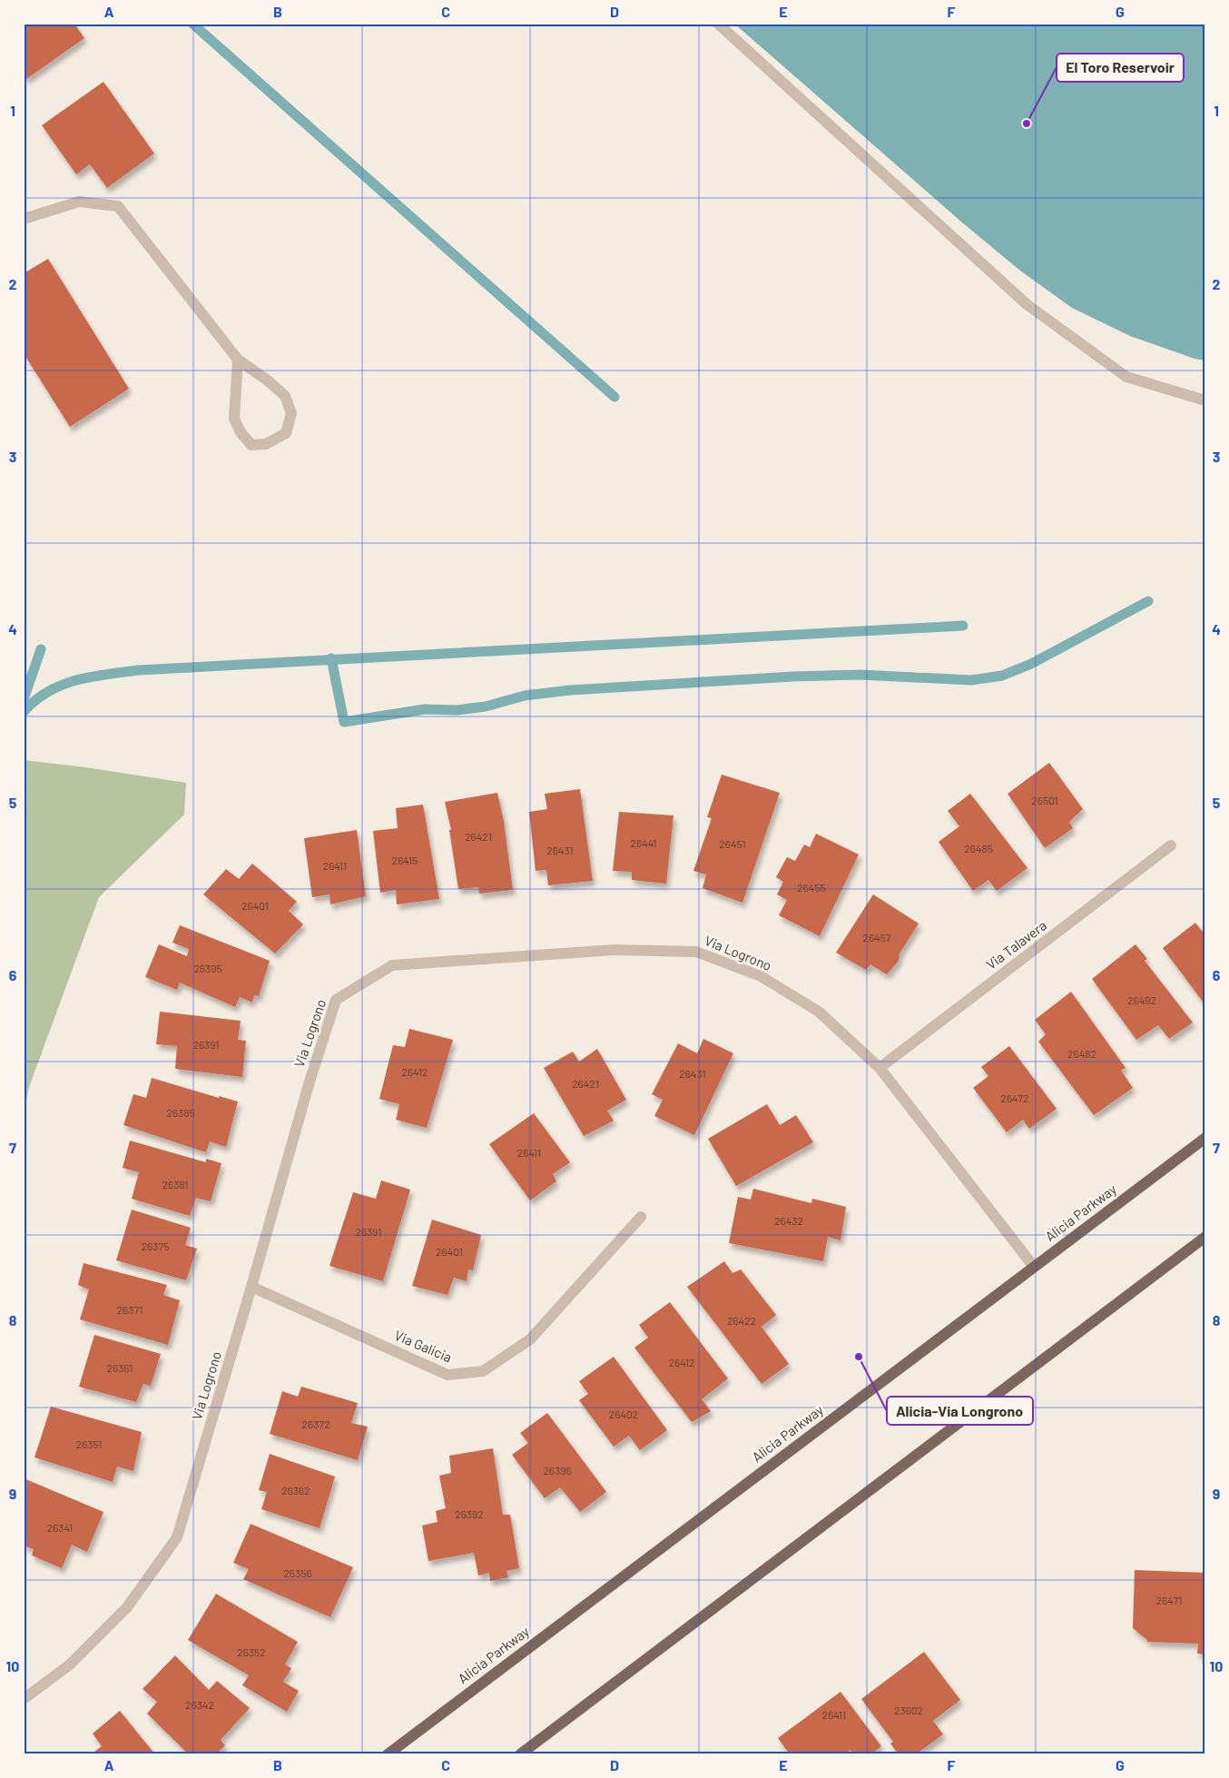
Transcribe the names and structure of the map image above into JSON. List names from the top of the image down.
{
  "streets": {
    "main road": ["Alicia Parkway"],
    "street": ["Via Talavera", "Via Logrono", "Via Galicia"]
  },
  "crossings": [
    ["Via Talavera", "Via Logrono"],
    ["Via Logrono", "Alicia Parkway"],
    ["Via Logrono", "Via Galicia"]
  ],
  "places": ["El Toro Reservoir", "Alicia-Via Longrono"],
  "house_numbers": [
    "26501",
    "26421",
    "26441",
    "26451",
    "26485",
    "26431",
    "26415",
    "26411",
    "26455",
    "26401",
    "26457",
    "26395",
    "26492",
    "26391",
    "26482",
    "26412",
    "26431",
    "26421",
    "26472",
    "26385",
    "26411",
    "26381",
    "26432",
    "26391",
    "26375",
    "26401",
    "26371",
    "26422",
    "26412",
    "26361",
    "26402",
    "26372",
    "26351",
    "26396",
    "26362",
    "26392",
    "26341",
    "26356",
    "26471",
    "26352",
    "26342",
    "23602",
    "26411"
  ],
  "grid": {
    "columns": [
      "A",
      "B",
      "C",
      "D",
      "E",
      "F",
      "G"
    ],
    "rows": [
      "1",
      "2",
      "3",
      "4",
      "5",
      "6",
      "7",
      "8",
      "9",
      "10"
    ]
  }
}
